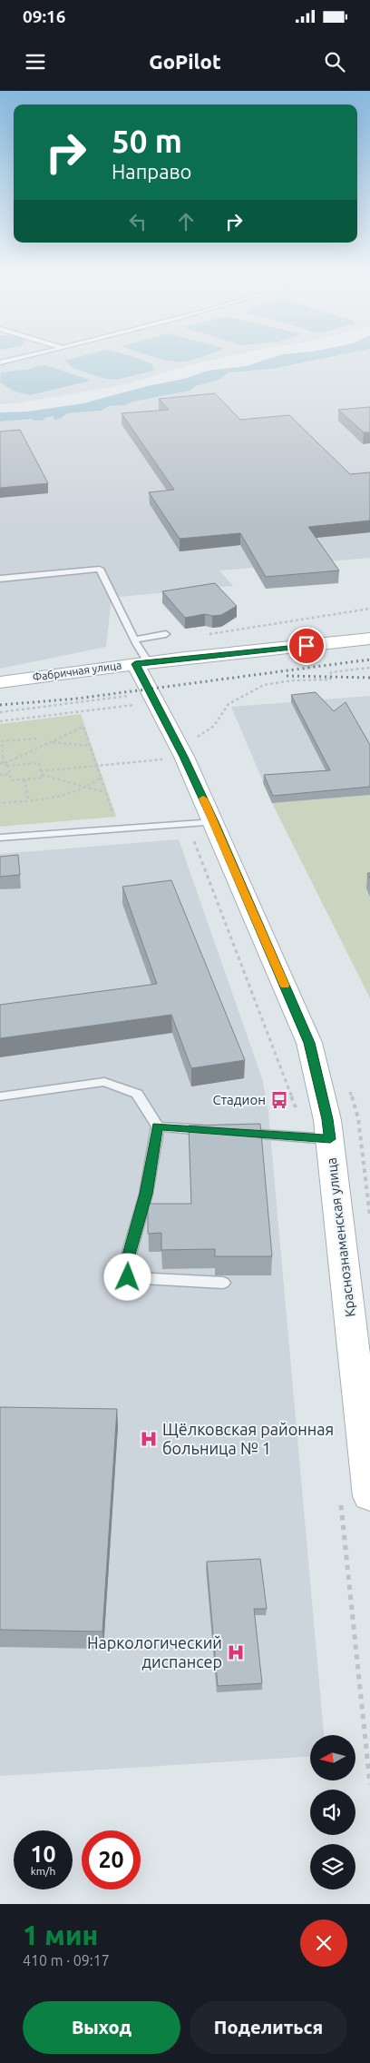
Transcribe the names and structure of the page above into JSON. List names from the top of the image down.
{
  "streets": {
    "street": ["Фабричная улица", "Краснознаменская улица"]
  },
  "crossings": [
    ["Фабричная улица", "Краснознаменская улица"]
  ],
  "places": {
    "bus stop": ["Стадион"],
    "hospital": ["Щёлковская районная больница № 1", "Наркологический диспансер"]
  },
  "north": "left",
  "page": {
    "status": "09:16",
    "header": "GoPilot",
    "turn": ["50 m", "Направо"],
    "speed": "10 km/h",
    "limit": "20",
    "heading": ["1 мин", "410 m · 09:17"],
    "buttons": ["Выход", "Поделиться"]
  }
}
